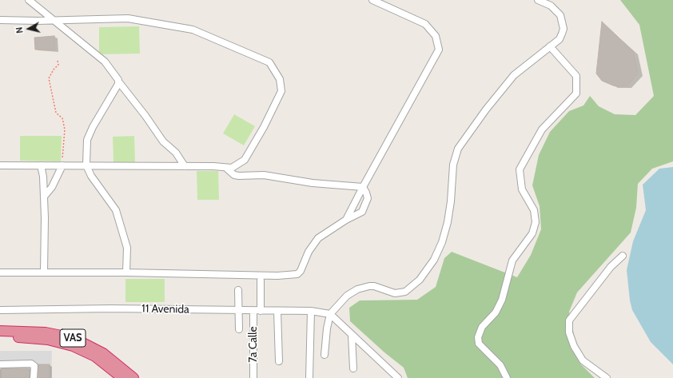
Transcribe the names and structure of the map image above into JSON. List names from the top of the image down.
{
  "streets": {
    "highway": ["VAS"],
    "street": ["11 Avenida", "7a Calle"]
  },
  "crossings": [
    ["11 Avenida", "7a Calle"]
  ],
  "north": "left"
}
